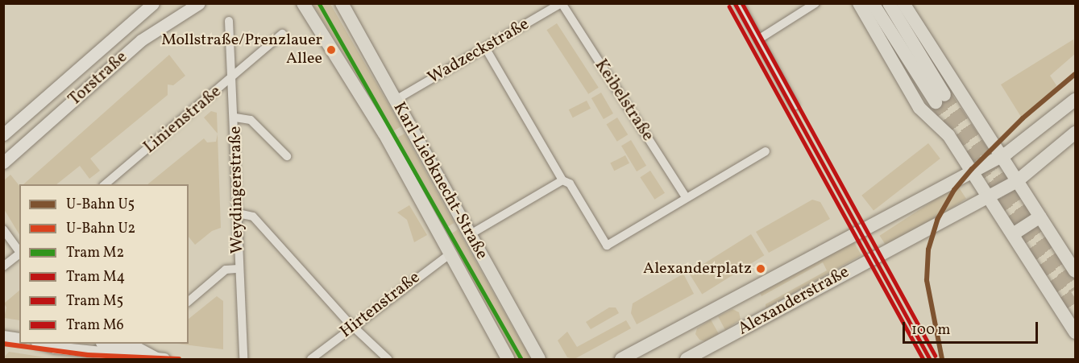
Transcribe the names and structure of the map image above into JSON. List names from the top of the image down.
{
  "streets": {
    "main road": ["Torstraße", "Karl-Liebknecht-Straße", "Alexanderstraße"],
    "street": [
      "Wadzeckstraße",
      "Keibelstraße",
      "Linienstraße",
      "Weydingerstraße",
      "Hirtenstraße"
    ]
  },
  "crossings": [
    ["Wadzeckstraße", "Keibelstraße"],
    ["Wadzeckstraße", "Karl-Liebknecht-Straße"],
    ["Linienstraße", "Weydingerstraße"],
    ["Karl-Liebknecht-Straße", "Hirtenstraße"]
  ],
  "places": ["Mollstraße/Prenzlauer Allee", "Alexanderplatz"],
  "lines": [
    "tram line M2",
    "tram line M4",
    "tram line M6",
    "tram line M5",
    "metro line U5",
    "metro line U2"
  ],
  "legend": [
    "U-Bahn U5",
    "U-Bahn U2",
    "Tram M2",
    "Tram M4",
    "Tram M5",
    "Tram M6"
  ],
  "scale_bar": "100 m"
}
